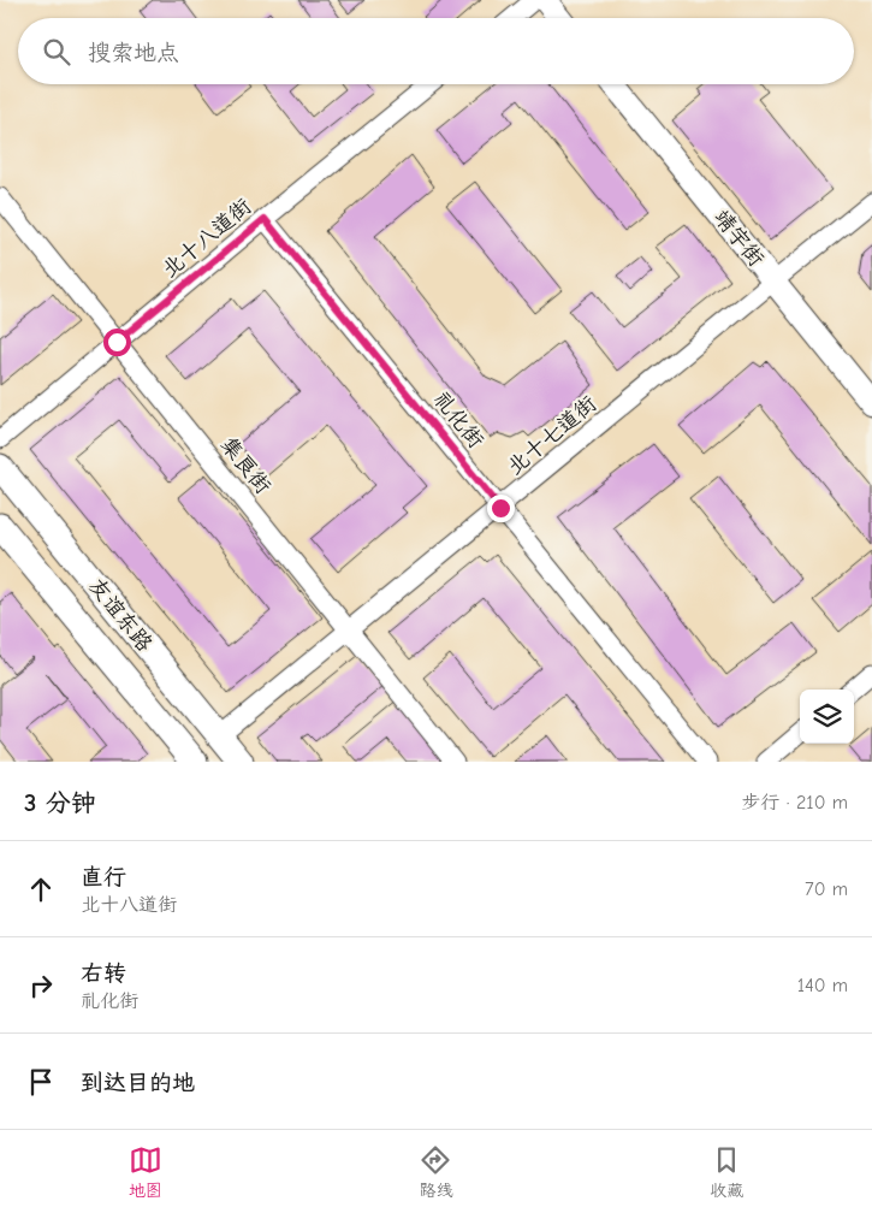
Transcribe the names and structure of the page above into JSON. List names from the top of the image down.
{
  "streets": {
    "highway": ["友谊东路"],
    "main road": ["靖宇街"],
    "street": [
      "北十八道街",
      "礼化街",
      "北十七道街",
      "集良街"
    ]
  },
  "crossings": [
    ["北十八道街", "礼化街"],
    ["北十八道街", "集良街"],
    ["靖宇街", "北十七道街"],
    ["礼化街", "北十七道街"],
    ["北十七道街", "集良街"],
    ["北十七道街", "友谊东路"]
  ],
  "page": {
    "search": "搜索地点",
    "heading": ["3 分钟", "步行 · 210 m"],
    "list": [
      ["直行", "北十八道街", "70 m"],
      ["右转", "礼化街", "140 m"],
      "到达目的地"
    ],
    "nav": ["地图", "路线", "收藏"]
  }
}
